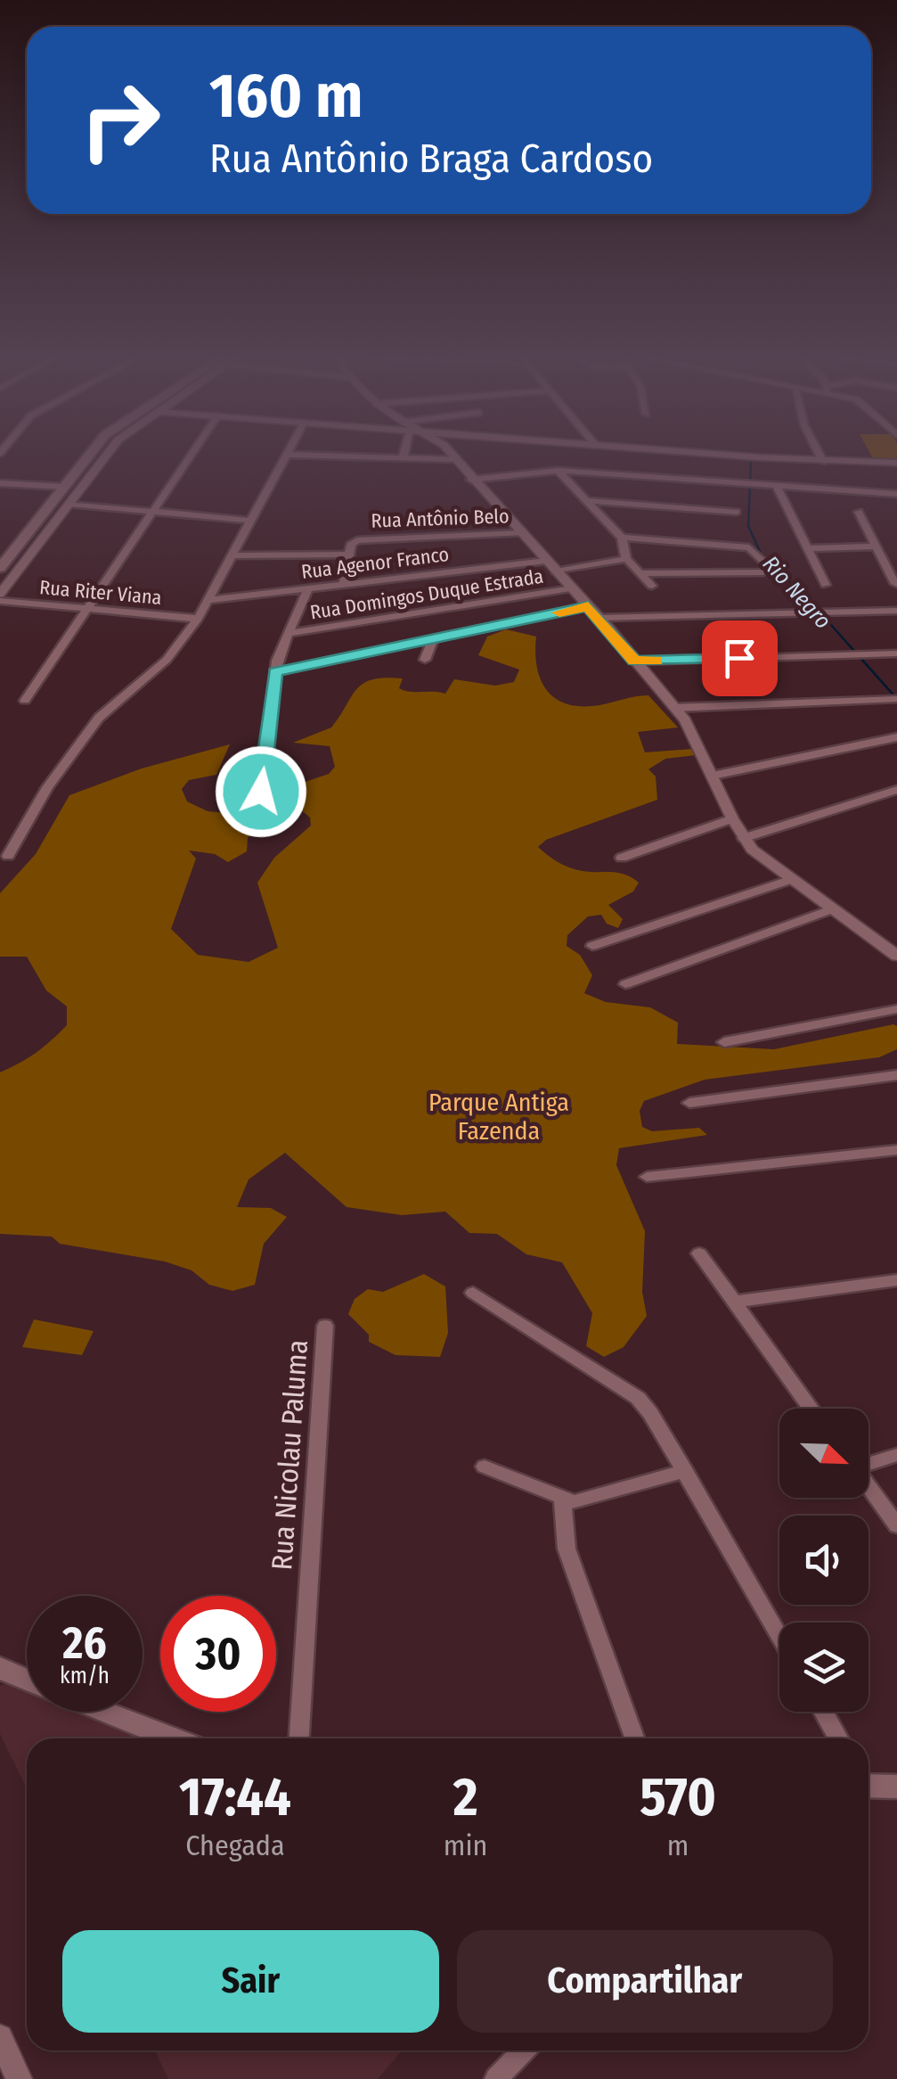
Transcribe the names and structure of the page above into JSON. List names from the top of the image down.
{
  "streets": {
    "street": [
      "Rua Antônio Belo",
      "Rua Agenor Franco",
      "Rua Riter Viana",
      "Rua Domingos Duque Estrada",
      "Rua Nicolau Paluma"
    ]
  },
  "crossings": [
    ["Rua Antônio Belo", "Rua Agenor Franco"]
  ],
  "water": ["Rio Negro"],
  "parks": ["Parque Antiga Fazenda"],
  "north": "bottom right",
  "page": {
    "turn": ["160 m", "Rua Antônio Braga Cardoso"],
    "speed": "26 km/h",
    "limit": "30",
    "eta": [
      "17:44",
      "Chegada",
      "2",
      "min",
      "570",
      "m"
    ],
    "buttons": ["Sair", "Compartilhar"]
  }
}
